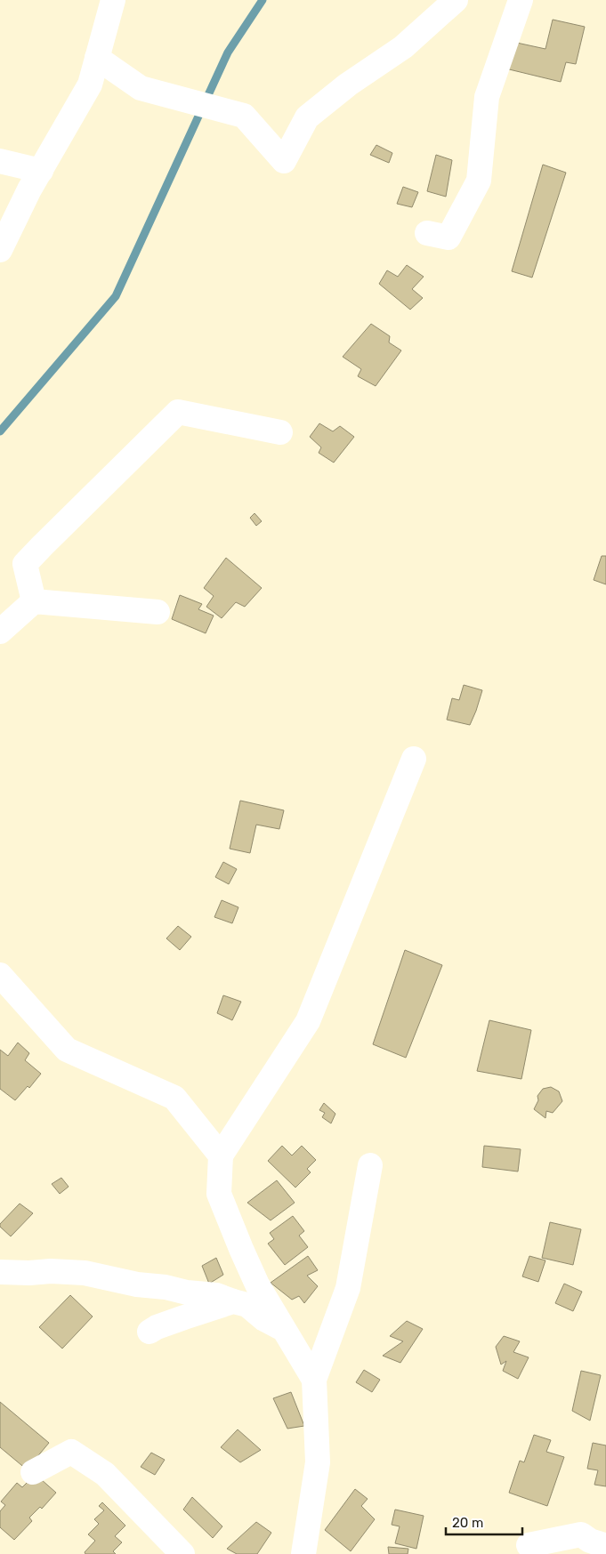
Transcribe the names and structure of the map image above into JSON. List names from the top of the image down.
{
  "scale_bar": "20 m"
}
